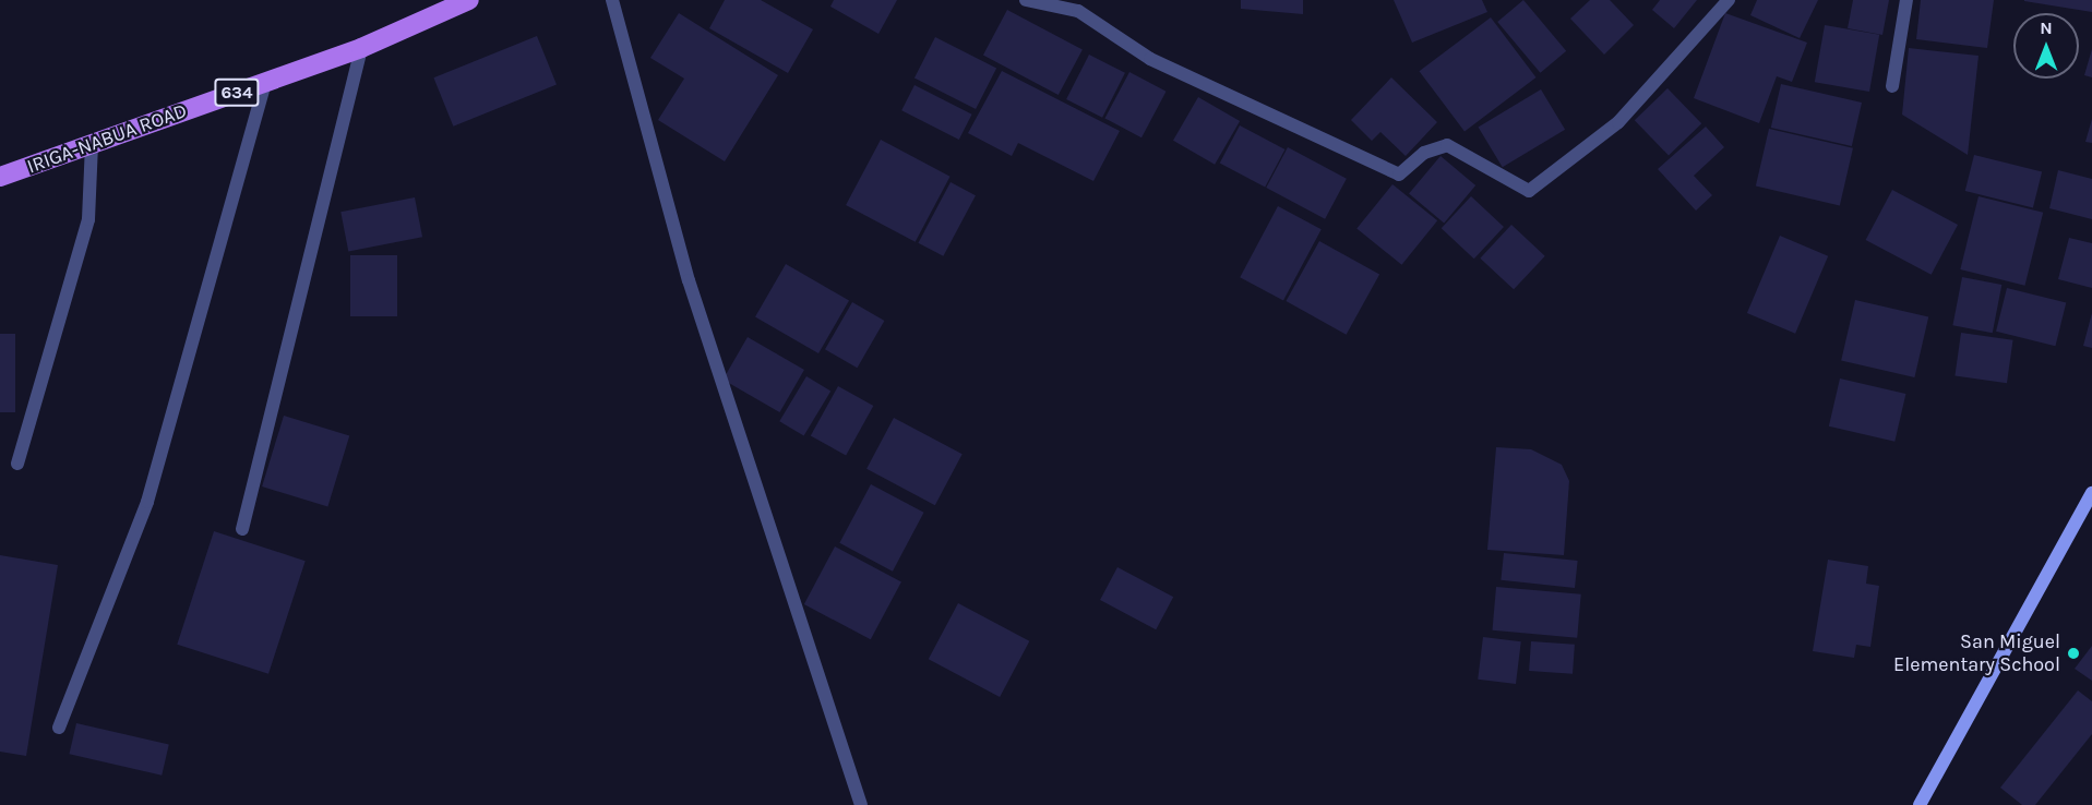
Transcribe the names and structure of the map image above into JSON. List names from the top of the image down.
{
  "streets": {
    "main road": ["634", "IRIGA-NABUA ROAD"]
  },
  "places": ["San Miguel Elementary School"],
  "north": "top"
}
